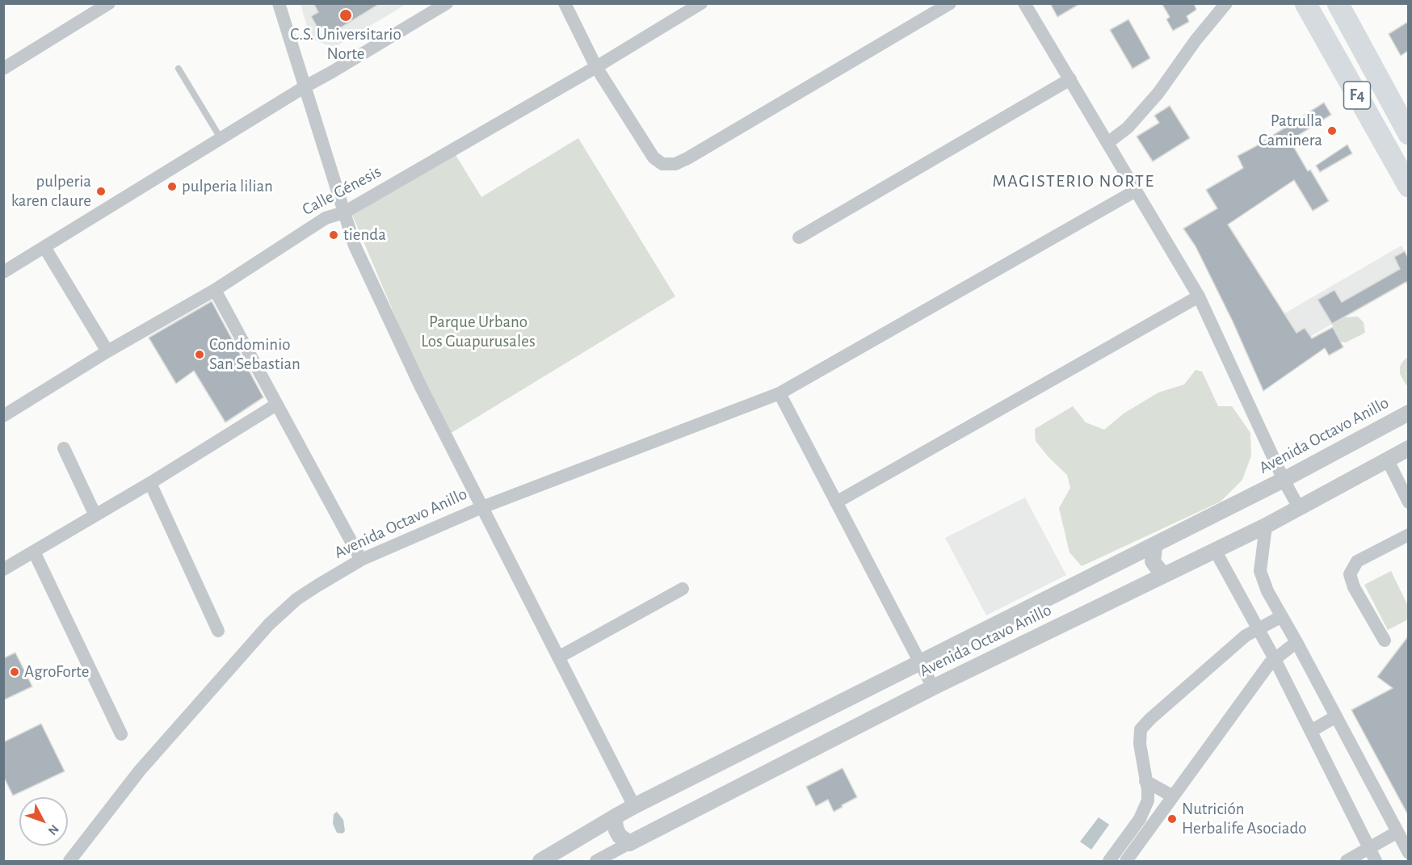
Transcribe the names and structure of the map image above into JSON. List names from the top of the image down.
{
  "streets": {
    "highway": ["F4"],
    "street": ["Calle Génesis", "Avenida Octavo Anillo"]
  },
  "districts": ["MAGISTERIO NORTE"],
  "parks": ["Parque Urbano Los Guapurusales"],
  "places": [
    "C.S. Universitario Norte",
    "Patrulla Caminera",
    "pulperia lilian",
    "pulperia karen claure",
    "tienda",
    "Condominio San Sebastian",
    "AgroForte",
    "Nutrición Herbalife Asociado"
  ],
  "north": "bottom right"
}
